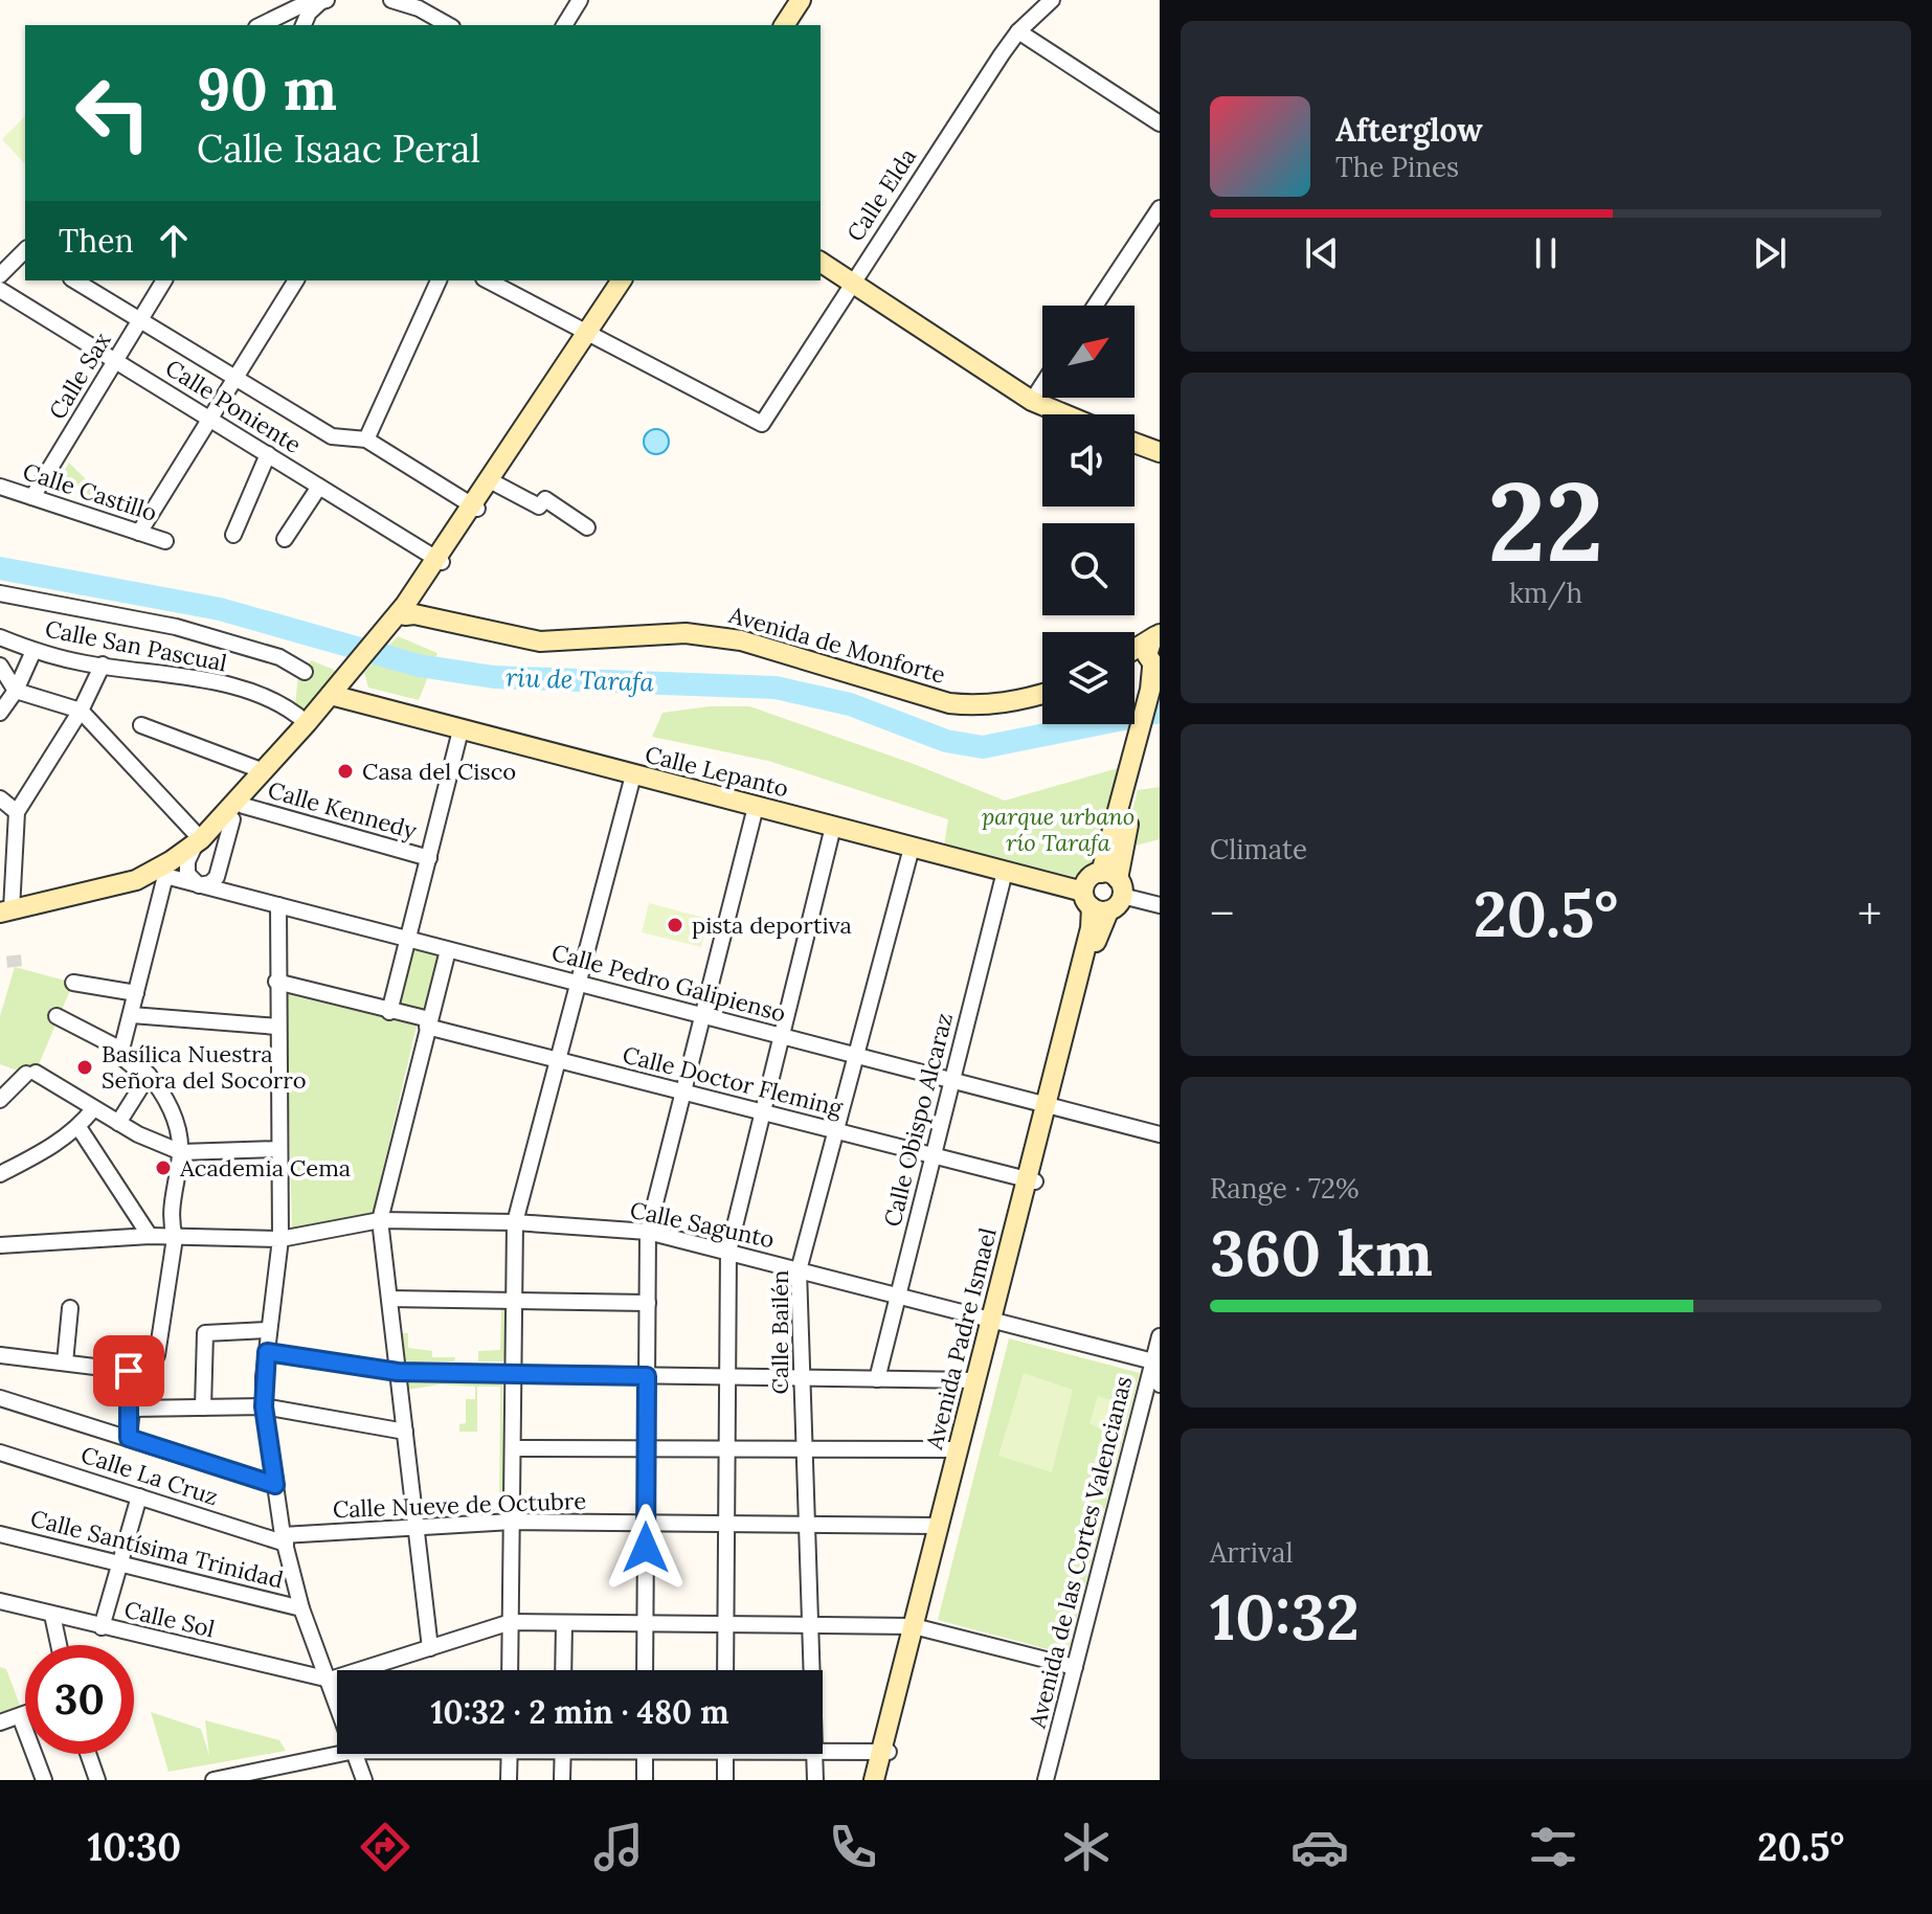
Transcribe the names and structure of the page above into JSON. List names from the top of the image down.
{
  "streets": {
    "street": [
      "Calle Elda",
      "Calle Sax",
      "Calle Poniente",
      "Calle Castillo",
      "Avenida de Monforte",
      "Calle San Pascual",
      "Calle Lepanto",
      "Calle Kennedy",
      "Calle Pedro Galipienso",
      "Calle Doctor Fleming",
      "Calle Obispo Alcaraz",
      "Calle Sagunto",
      "Calle Bailén",
      "Avenida Padre Ismael",
      "Calle La Cruz",
      "Calle Nueve de Octubre",
      "Calle Santísima Trinidad",
      "Avenida de las Cortes Valencianas",
      "Calle Sol"
    ]
  },
  "crossings": [
    ["Calle Sax", "Calle Poniente"],
    ["Calle Sax", "Calle Castillo"],
    ["Calle Lepanto", "Calle Obispo Alcaraz"],
    ["Calle Lepanto", "Calle Bailén"],
    ["Calle Lepanto", "Avenida Padre Ismael"],
    ["Calle Pedro Galipienso", "Calle Obispo Alcaraz"],
    ["Calle Pedro Galipienso", "Calle Bailén"],
    ["Calle Pedro Galipienso", "Avenida Padre Ismael"],
    ["Calle Doctor Fleming", "Calle Obispo Alcaraz"],
    ["Calle Doctor Fleming", "Calle Bailén"],
    ["Calle Doctor Fleming", "Avenida Padre Ismael"],
    ["Calle Obispo Alcaraz", "Calle Sagunto"],
    ["Calle Sagunto", "Calle Bailén"],
    ["Calle Sagunto", "Avenida Padre Ismael"],
    ["Calle Sagunto", "Avenida de las Cortes Valencianas"],
    ["Calle Bailén", "Calle Nueve de Octubre"],
    ["Avenida Padre Ismael", "Calle Nueve de Octubre"],
    ["Calle La Cruz", "Calle Nueve de Octubre"]
  ],
  "water": ["riu de Tarafa"],
  "parks": ["parque urbano río Tarafa"],
  "places": [
    "Casa del Cisco",
    "pista deportiva",
    "Basílica Nuestra Señora del Socorro",
    "Academia Cema"
  ],
  "north": "top right",
  "page": {
    "turn": ["90 m", "Calle Isaac Peral"],
    "song": ["Afterglow", "The Pines"],
    "then": "Then",
    "tile": [
      ["22", "km/h"],
      "Climate",
      ["Range · 72%", "360 km"],
      ["Arrival", "10:32"]
    ],
    "heat": ["−", "20.5°", "+"],
    "limit": "30",
    "trip": "10:32 · 2 min · 480 m",
    "tabs": ["10:30", "20.5°"]
  }
}
